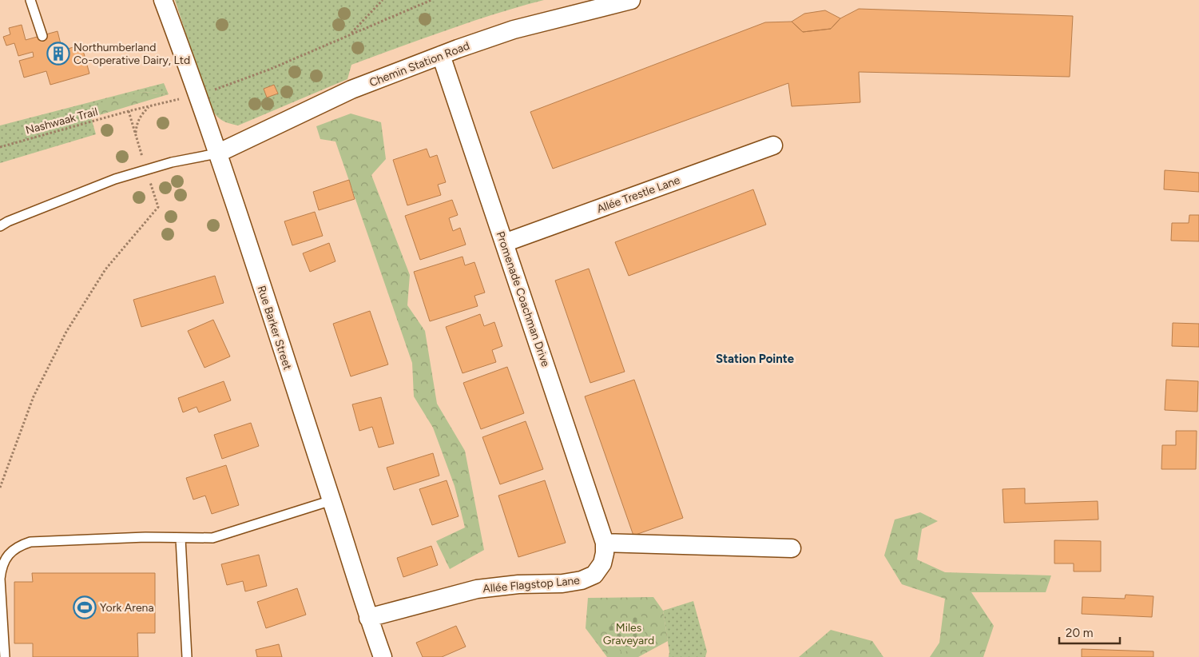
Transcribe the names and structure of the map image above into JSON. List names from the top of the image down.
{
  "streets": {
    "street": [
      "Chemin Station Road",
      "Allée Trestle Lane",
      "Promenade Coachman Drive",
      "Rue Barker Street",
      "Allée Flagstop Lane"
    ],
    "path": ["Nashwaak Trail"]
  },
  "crossings": [
    ["Chemin Station Road", "Promenade Coachman Drive"],
    ["Chemin Station Road", "Rue Barker Street"],
    ["Nashwaak Trail", "Rue Barker Street"],
    ["Allée Trestle Lane", "Promenade Coachman Drive"],
    ["Promenade Coachman Drive", "Allée Flagstop Lane"],
    ["Rue Barker Street", "Allée Flagstop Lane"]
  ],
  "districts": ["Station Pointe"],
  "parks": ["Miles Graveyard"],
  "places": {
    "building": ["Northumberland Co-operative Dairy, Ltd"],
    "sports": ["York Arena"]
  },
  "scale_bar": "20 m"
}
